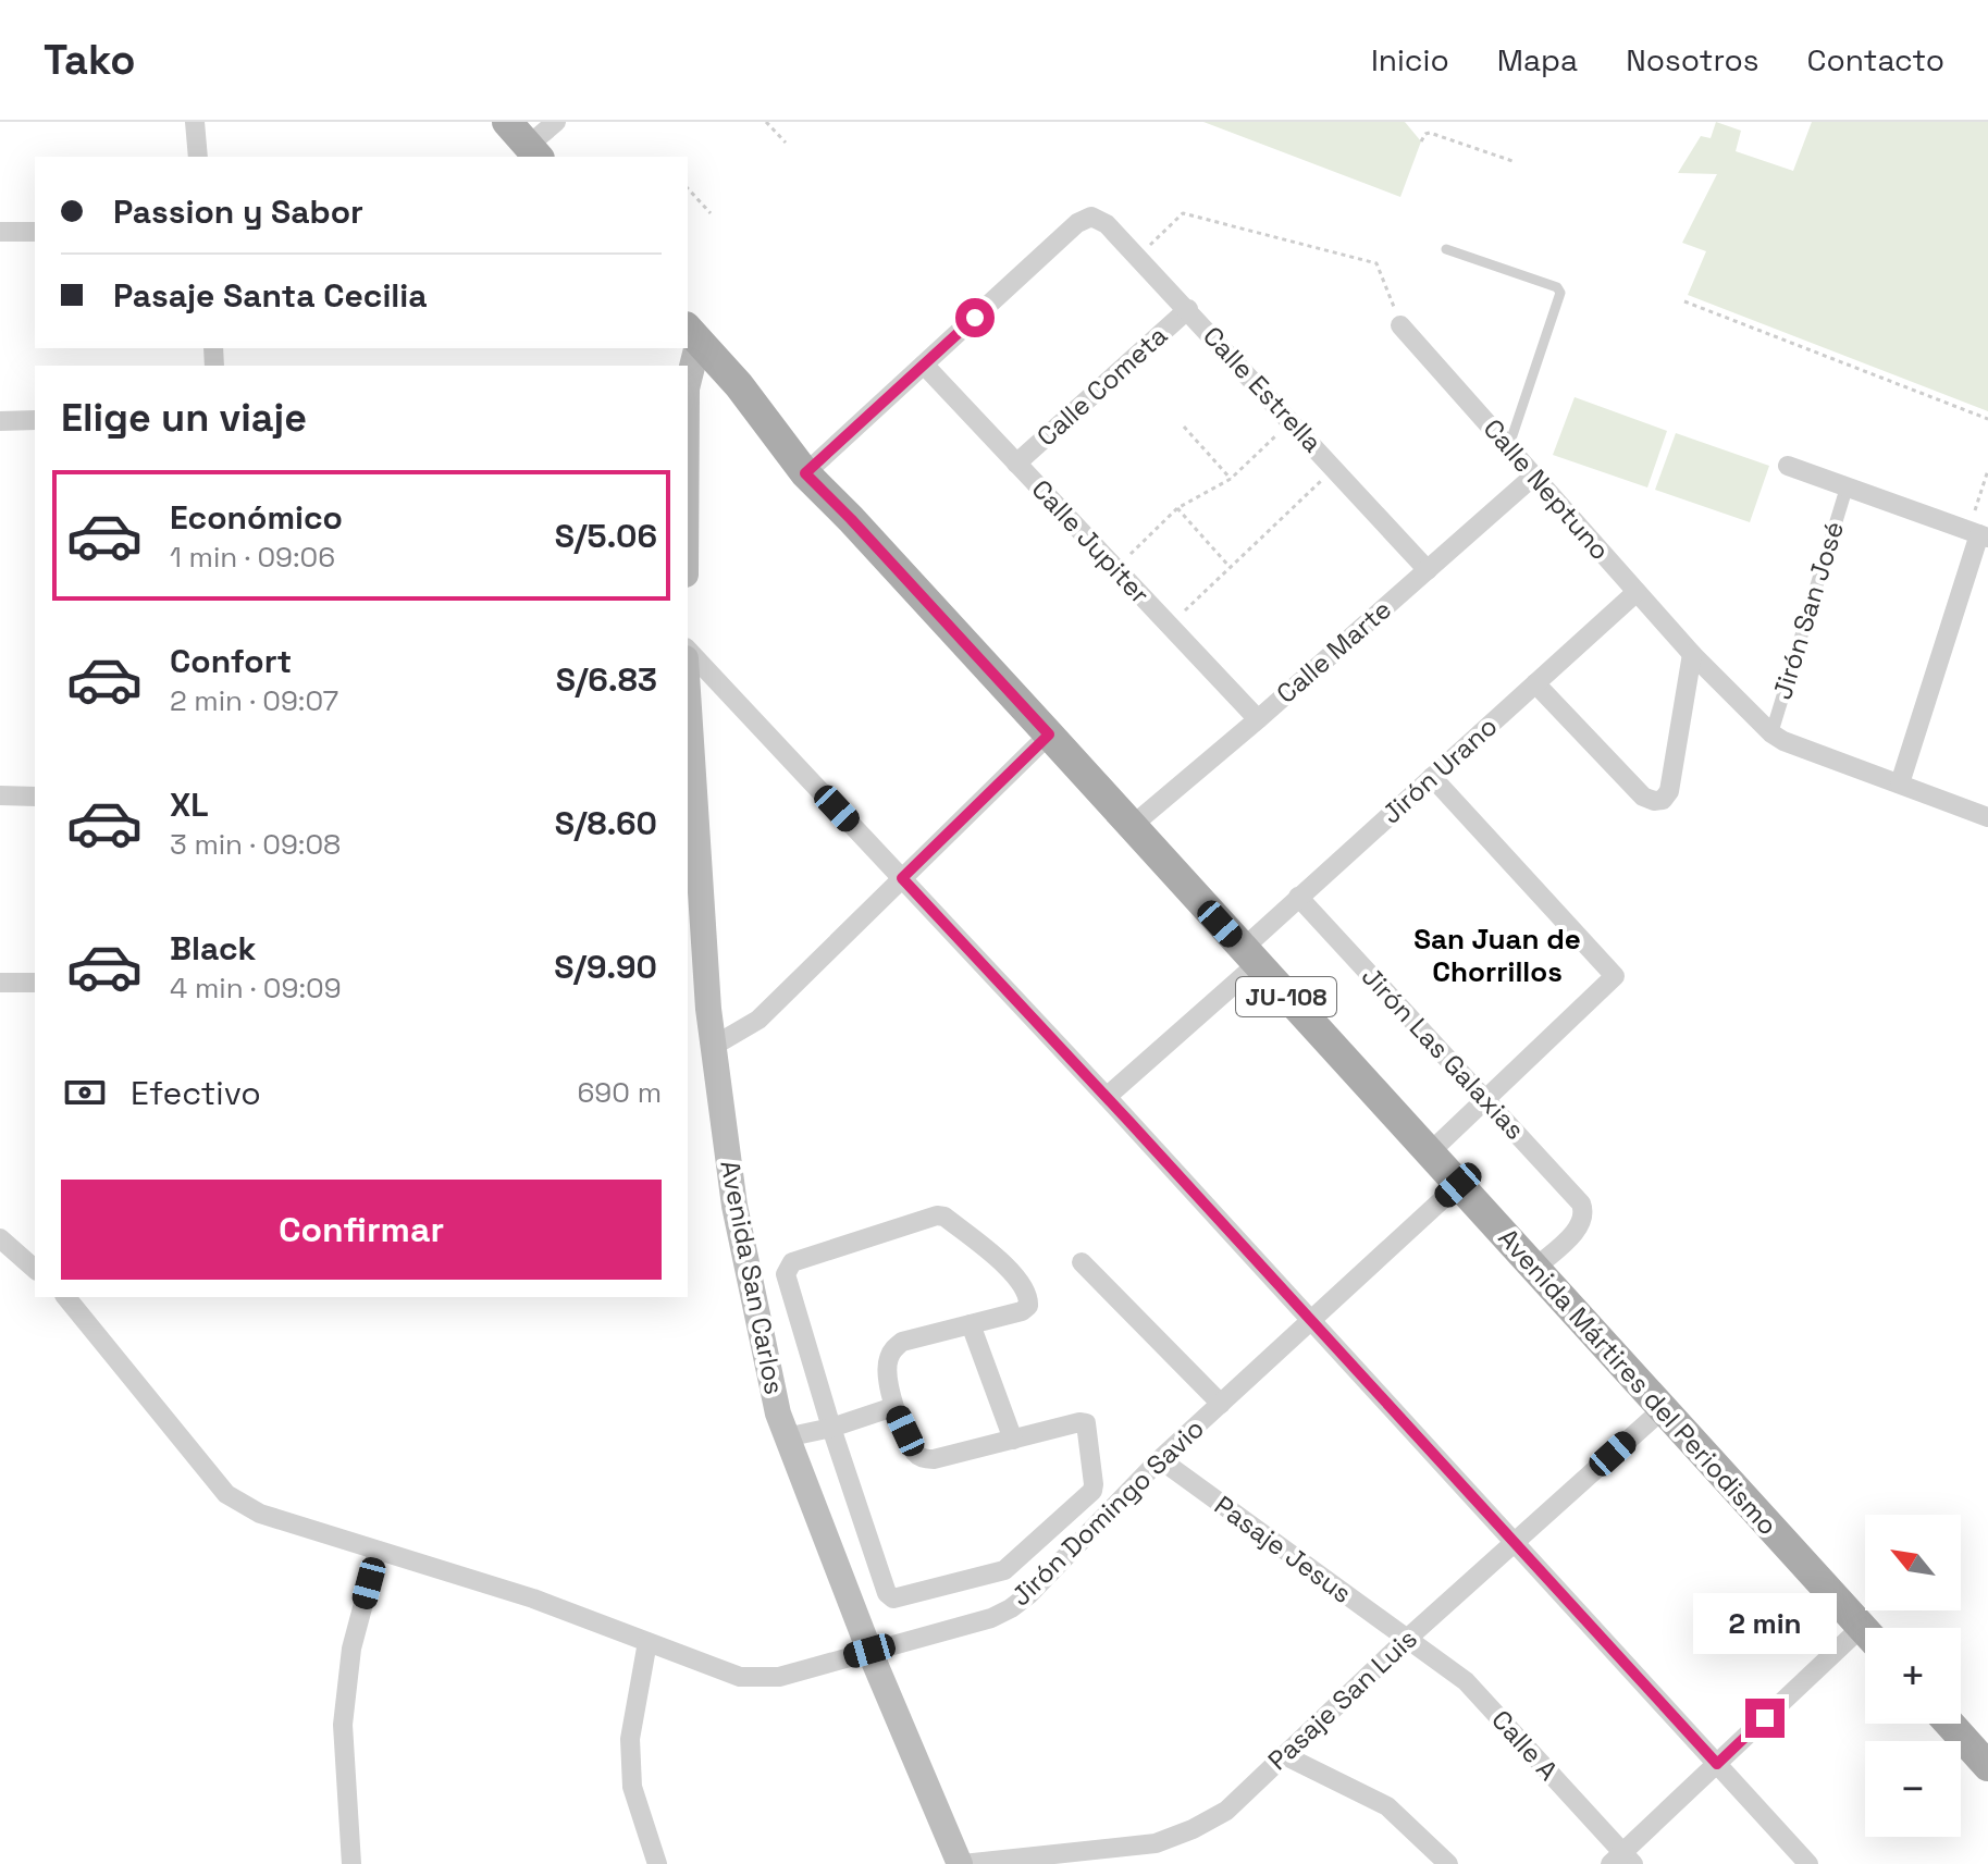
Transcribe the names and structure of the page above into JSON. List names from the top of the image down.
{
  "streets": {
    "main road": ["JU-108", "Avenida San Carlos", "Avenida Mártires del Periodismo"],
    "street": [
      "Calle Cometa",
      "Calle Estrella",
      "Calle Neptuno",
      "Calle Jupiter",
      "Jirón San José",
      "Calle Marte",
      "Jirón Urano",
      "Jirón Las Galaxias",
      "Jirón Domingo Savio",
      "Pasaje Jesus",
      "Pasaje San Luis",
      "Calle A"
    ]
  },
  "crossings": [
    ["Calle Cometa", "Calle Estrella"],
    ["Calle Cometa", "Calle Jupiter"],
    ["Calle Estrella", "Calle Jupiter"],
    ["Calle Estrella", "Calle Marte"],
    ["Calle Neptuno", "Jirón San José"],
    ["Calle Neptuno", "Calle Marte"],
    ["Calle Neptuno", "Jirón Urano"],
    ["Calle Jupiter", "Calle Marte"],
    ["Calle Marte", "Avenida Mártires del Periodismo"],
    ["Jirón Urano", "Jirón Las Galaxias"],
    ["Jirón Urano", "Avenida Mártires del Periodismo"],
    ["Jirón Las Galaxias", "Avenida Mártires del Periodismo"],
    ["Avenida San Carlos", "Jirón Domingo Savio"],
    ["Avenida San Carlos", "Pasaje San Luis"],
    ["Avenida Mártires del Periodismo", "Jirón Domingo Savio"],
    ["Avenida Mártires del Periodismo", "Pasaje San Luis"],
    ["Jirón Domingo Savio", "Pasaje Jesus"],
    ["Pasaje Jesus", "Pasaje San Luis"],
    ["Pasaje Jesus", "Calle A"],
    ["Pasaje San Luis", "Calle A"]
  ],
  "districts": ["San Juan de Chorrillos"],
  "north": "top left",
  "page": {
    "header": "Tako",
    "nav": [
      "Inicio",
      "Mapa",
      "Nosotros",
      "Contacto"
    ],
    "banner": ["Passion y Sabor", "Pasaje Santa Cecilia"],
    "heading": "Elige un viaje",
    "list": [
      {
        "name": "Económico",
        "note": "1 min · 09:06",
        "value": "S/5.06"
      },
      {
        "name": "Confort",
        "note": "2 min · 09:07",
        "value": "S/6.83"
      },
      {
        "name": "XL",
        "note": "3 min · 09:08",
        "value": "S/8.60"
      },
      {
        "name": "Black",
        "note": "4 min · 09:09",
        "value": "S/9.90"
      }
    ],
    "pay": ["Efectivo", "690 m"],
    "buttons": "Confirmar",
    "map_buttons": ["+", "−"],
    "bubble": "2 min"
  }
}
